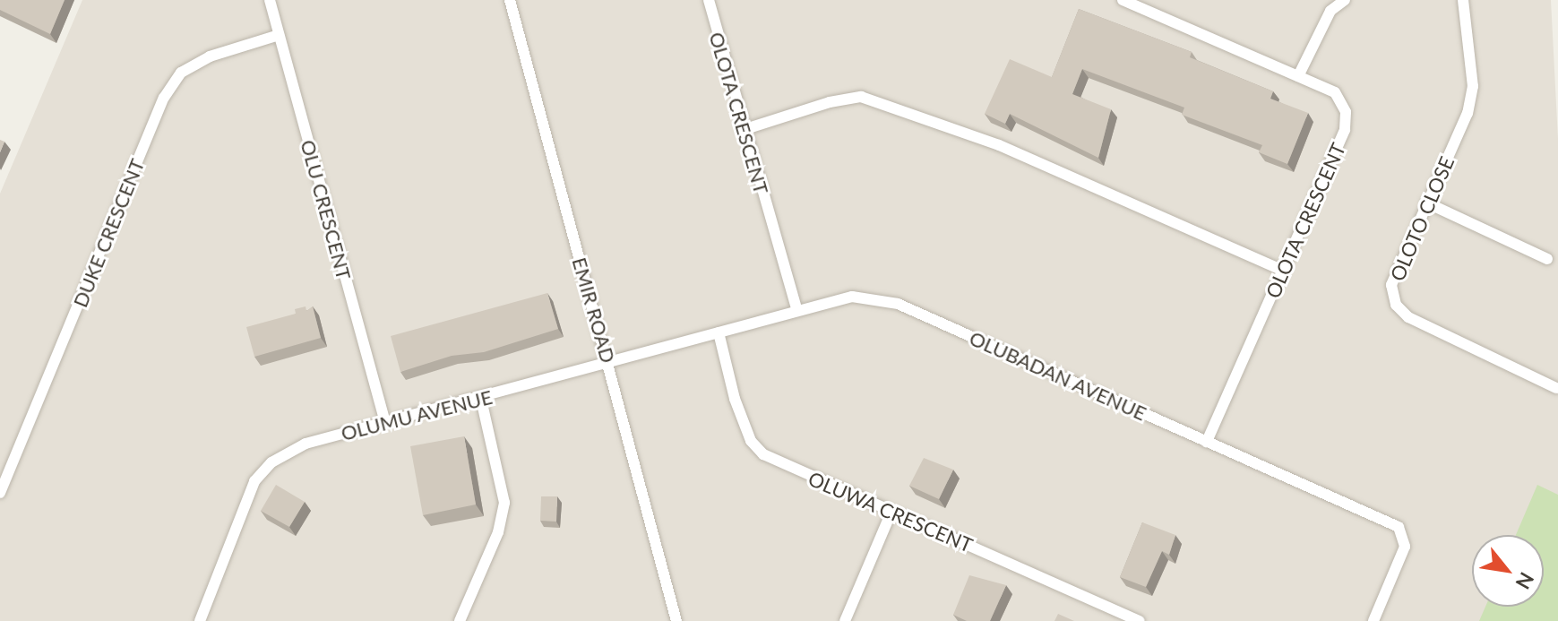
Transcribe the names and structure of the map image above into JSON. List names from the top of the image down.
{
  "streets": {
    "street": [
      "OLOTA CRESCENT",
      "OLU CRESCENT",
      "OLOTO CLOSE",
      "DUKE CRESCENT",
      "EMIR ROAD",
      "OLUBADAN AVENUE",
      "OLUMU AVENUE",
      "OLUWA CRESCENT"
    ]
  },
  "crossings": [
    ["OLOTA CRESCENT", "OLUBADAN AVENUE"],
    ["OLU CRESCENT", "DUKE CRESCENT"],
    ["OLU CRESCENT", "OLUMU AVENUE"],
    ["EMIR ROAD", "OLUBADAN AVENUE"],
    ["EMIR ROAD", "OLUMU AVENUE"],
    ["OLUBADAN AVENUE", "OLUMU AVENUE"],
    ["OLUBADAN AVENUE", "OLUWA CRESCENT"]
  ],
  "north": "bottom right"
}
